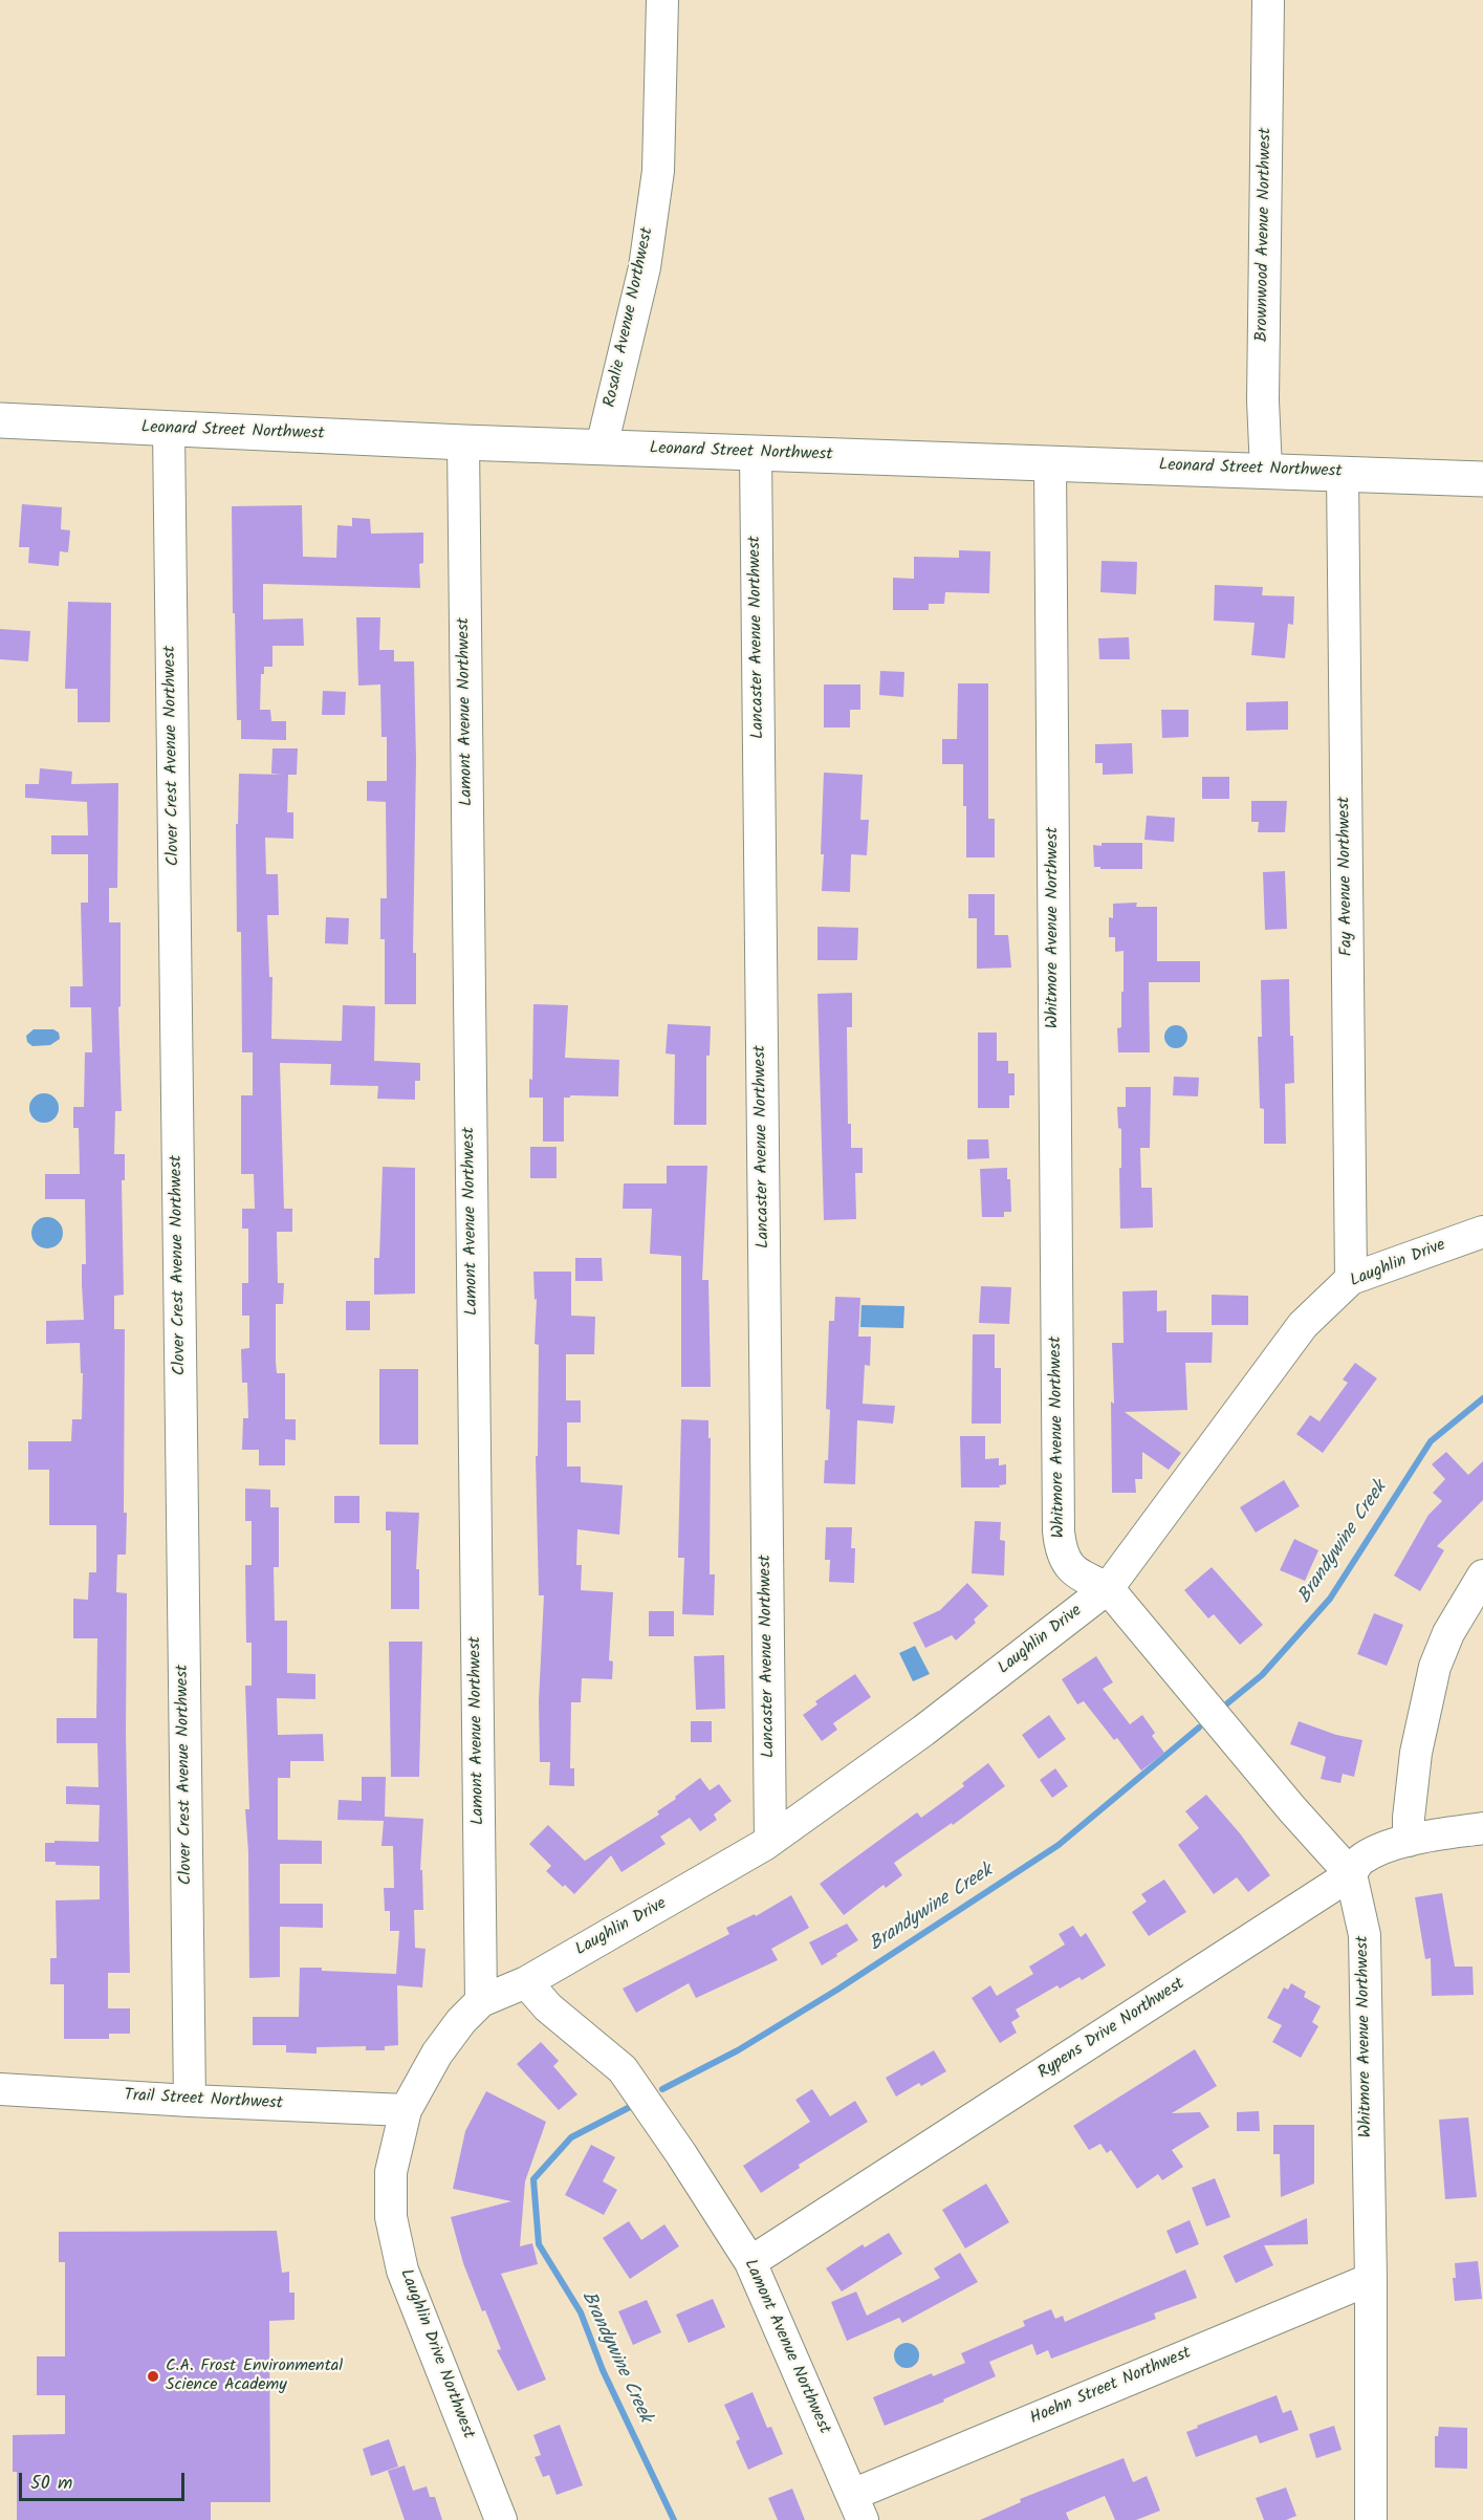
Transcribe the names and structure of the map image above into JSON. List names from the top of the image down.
{
  "streets": {
    "main road": ["Leonard Street Northwest"],
    "street": [
      "Brownwood Avenue Northwest",
      "Rosalie Avenue Northwest",
      "Lancaster Avenue Northwest",
      "Lamont Avenue Northwest",
      "Clover Crest Avenue Northwest",
      "Fay Avenue Northwest",
      "Whitmore Avenue Northwest",
      "Laughlin Drive",
      "Rypens Drive Northwest",
      "Trail Street Northwest",
      "Laughlin Drive Northwest",
      "Hoehn Street Northwest"
    ]
  },
  "crossings": [
    ["Brownwood Avenue Northwest", "Leonard Street Northwest"],
    ["Rosalie Avenue Northwest", "Leonard Street Northwest"],
    ["Leonard Street Northwest", "Lancaster Avenue Northwest"],
    ["Leonard Street Northwest", "Lamont Avenue Northwest"],
    ["Leonard Street Northwest", "Clover Crest Avenue Northwest"],
    ["Leonard Street Northwest", "Fay Avenue Northwest"],
    ["Leonard Street Northwest", "Whitmore Avenue Northwest"],
    ["Lancaster Avenue Northwest", "Laughlin Drive"],
    ["Lamont Avenue Northwest", "Laughlin Drive"],
    ["Lamont Avenue Northwest", "Rypens Drive Northwest"],
    ["Lamont Avenue Northwest", "Hoehn Street Northwest"],
    ["Clover Crest Avenue Northwest", "Trail Street Northwest"],
    ["Fay Avenue Northwest", "Laughlin Drive"],
    ["Whitmore Avenue Northwest", "Laughlin Drive"],
    ["Whitmore Avenue Northwest", "Rypens Drive Northwest"],
    ["Whitmore Avenue Northwest", "Hoehn Street Northwest"],
    ["Trail Street Northwest", "Laughlin Drive Northwest"]
  ],
  "water": ["Brandywine Creek"],
  "places": ["C.A. Frost Environmental Science Academy"],
  "scale_bar": "50 m"
}
